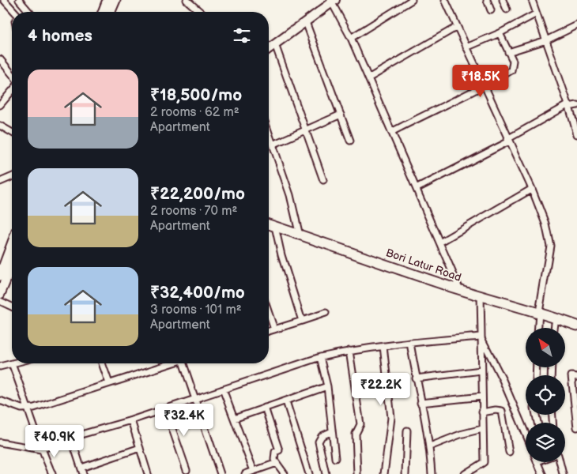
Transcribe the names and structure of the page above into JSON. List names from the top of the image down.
{
  "streets": {
    "main road": ["Bori Latur Road"]
  },
  "north": "top left",
  "page": {
    "heading": "4 homes",
    "list": [
      {
        "name": "₹18,500/mo",
        "note": "2 rooms · 62 m² · Apartment"
      },
      {
        "name": "₹22,200/mo",
        "note": "2 rooms · 70 m² · Apartment"
      },
      {
        "name": "₹32,400/mo",
        "note": "3 rooms · 101 m² · Apartment"
      }
    ],
    "price": [
      "₹18.5K",
      "₹22.2K",
      "₹32.4K",
      "₹40.9K"
    ]
  }
}
